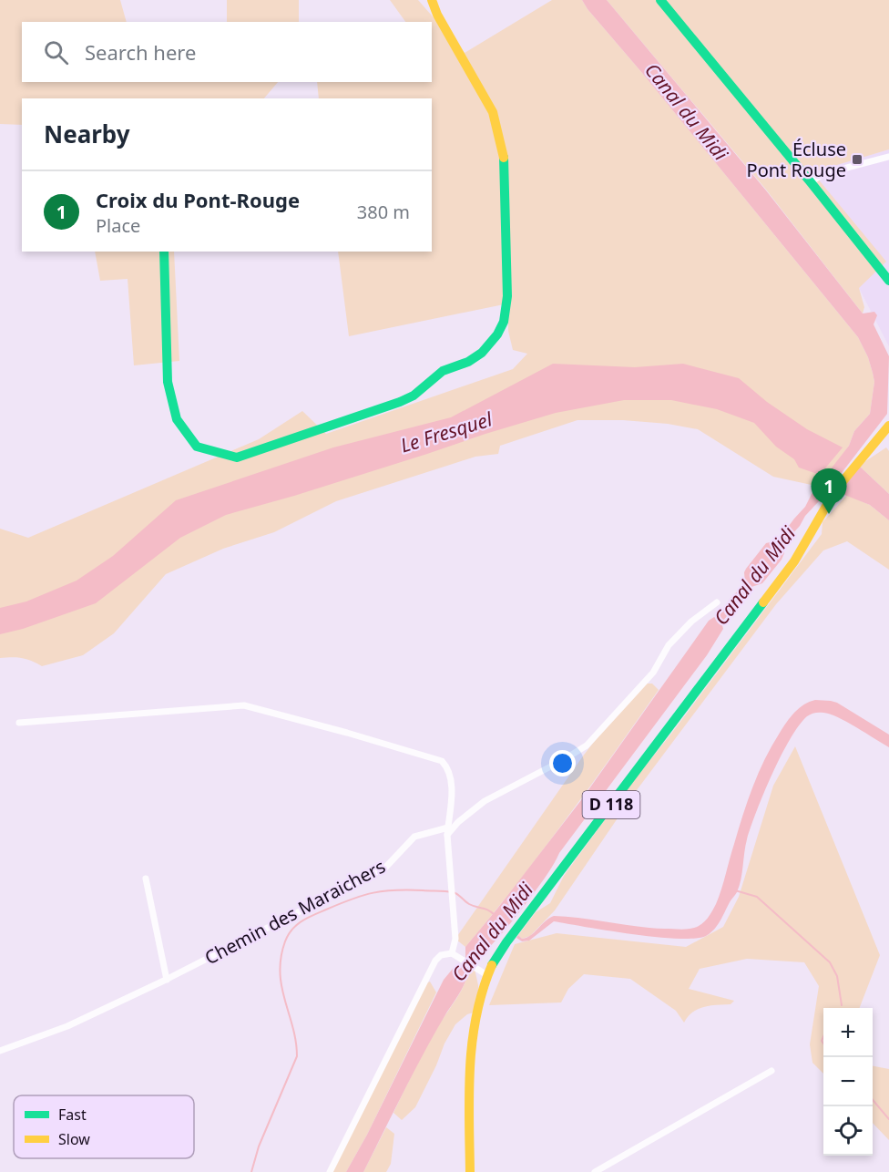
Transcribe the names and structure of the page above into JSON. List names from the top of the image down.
{
  "streets": {
    "street": ["D 118", "Chemin des Maraichers"]
  },
  "water": ["Canal du Midi", "Le Fresquel"],
  "places": {
    "transit": ["Écluse Pont Rouge"]
  },
  "legend": ["Fast", "Slow"],
  "page": {
    "search": "Search here",
    "heading": "Nearby",
    "list": [
      {
        "mark": "1",
        "name": "Croix du Pont-Rouge",
        "note": "Place",
        "value": "380 m"
      }
    ],
    "pins": "1",
    "map_buttons": ["+", "−"]
  }
}
